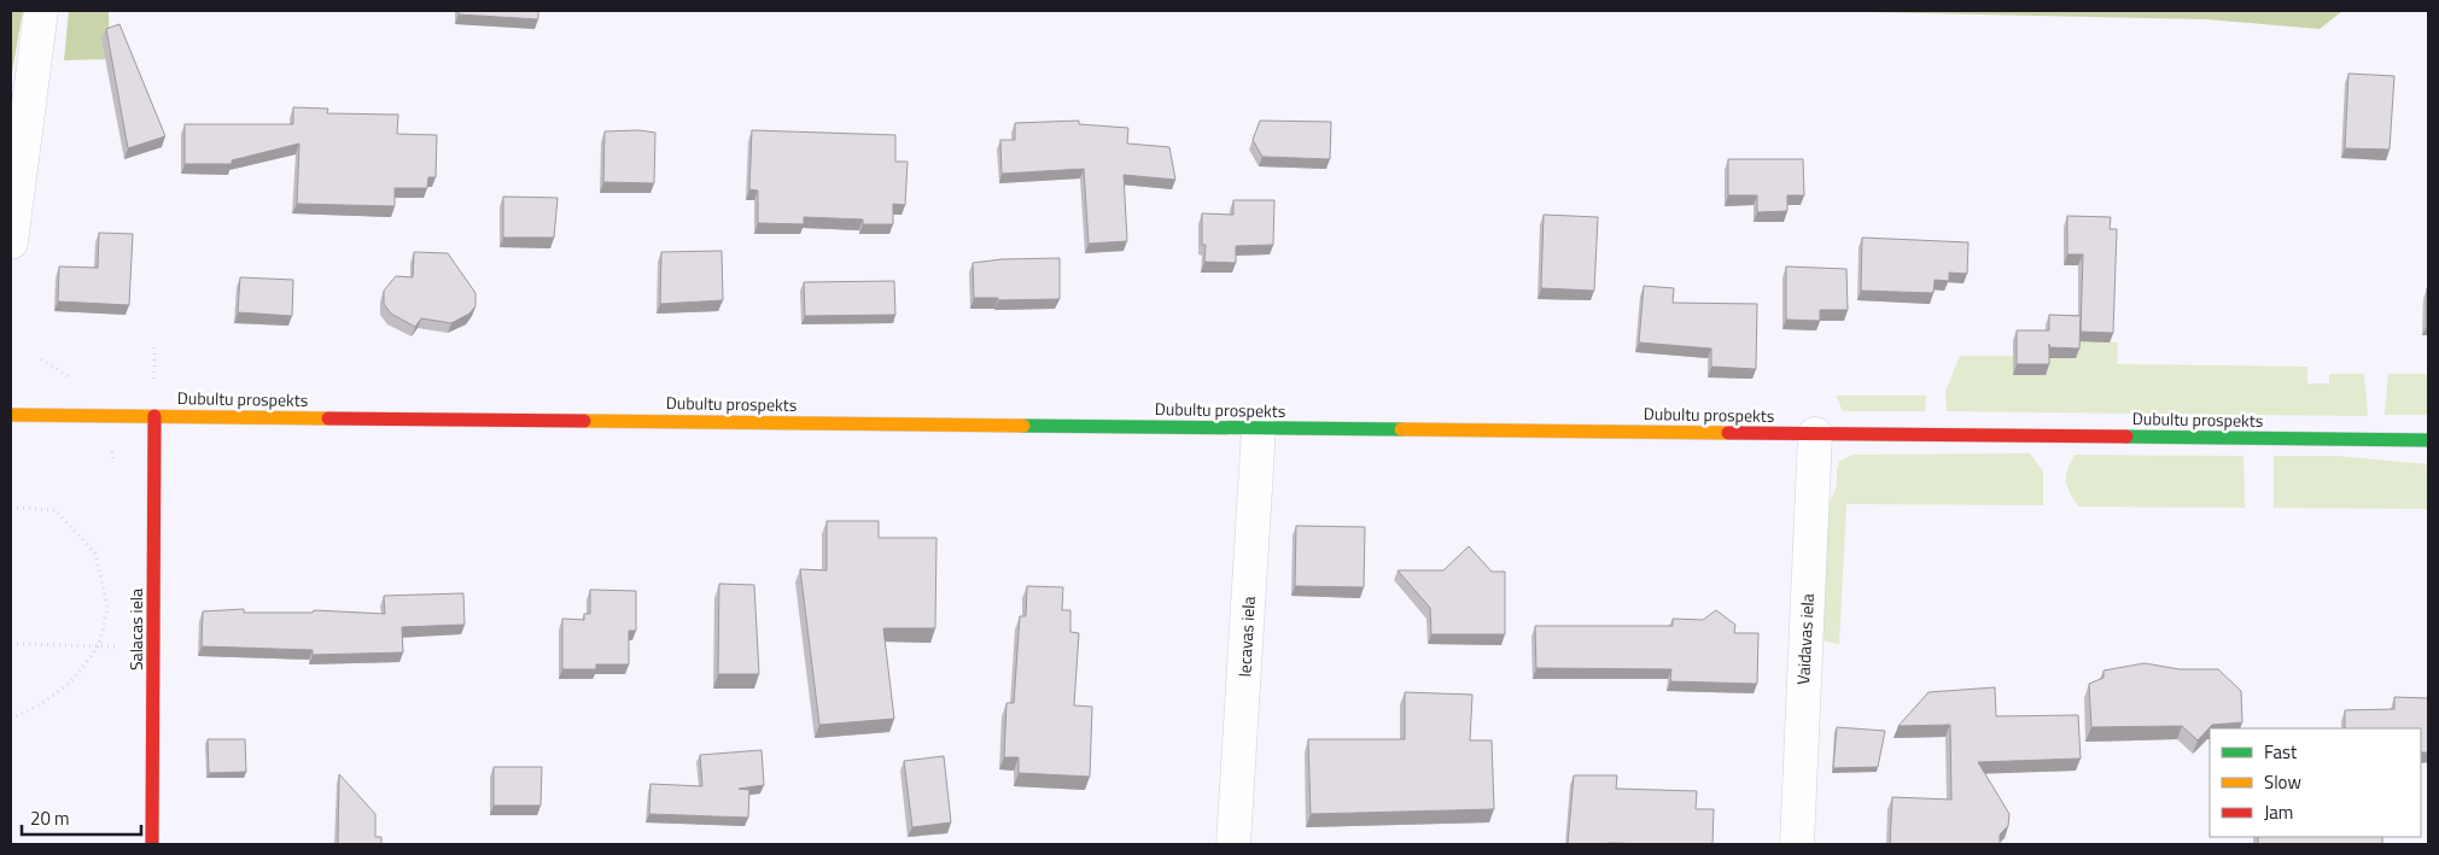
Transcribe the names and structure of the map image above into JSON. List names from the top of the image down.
{
  "streets": {
    "main road": ["Dubultu prospekts", "Salacas iela"],
    "street": ["Iecavas iela", "Vaidavas iela"]
  },
  "crossings": [
    ["Dubultu prospekts", "Salacas iela"],
    ["Dubultu prospekts", "Iecavas iela"],
    ["Dubultu prospekts", "Vaidavas iela"]
  ],
  "legend": ["Fast", "Slow", "Jam"],
  "scale_bar": "20 m"
}
